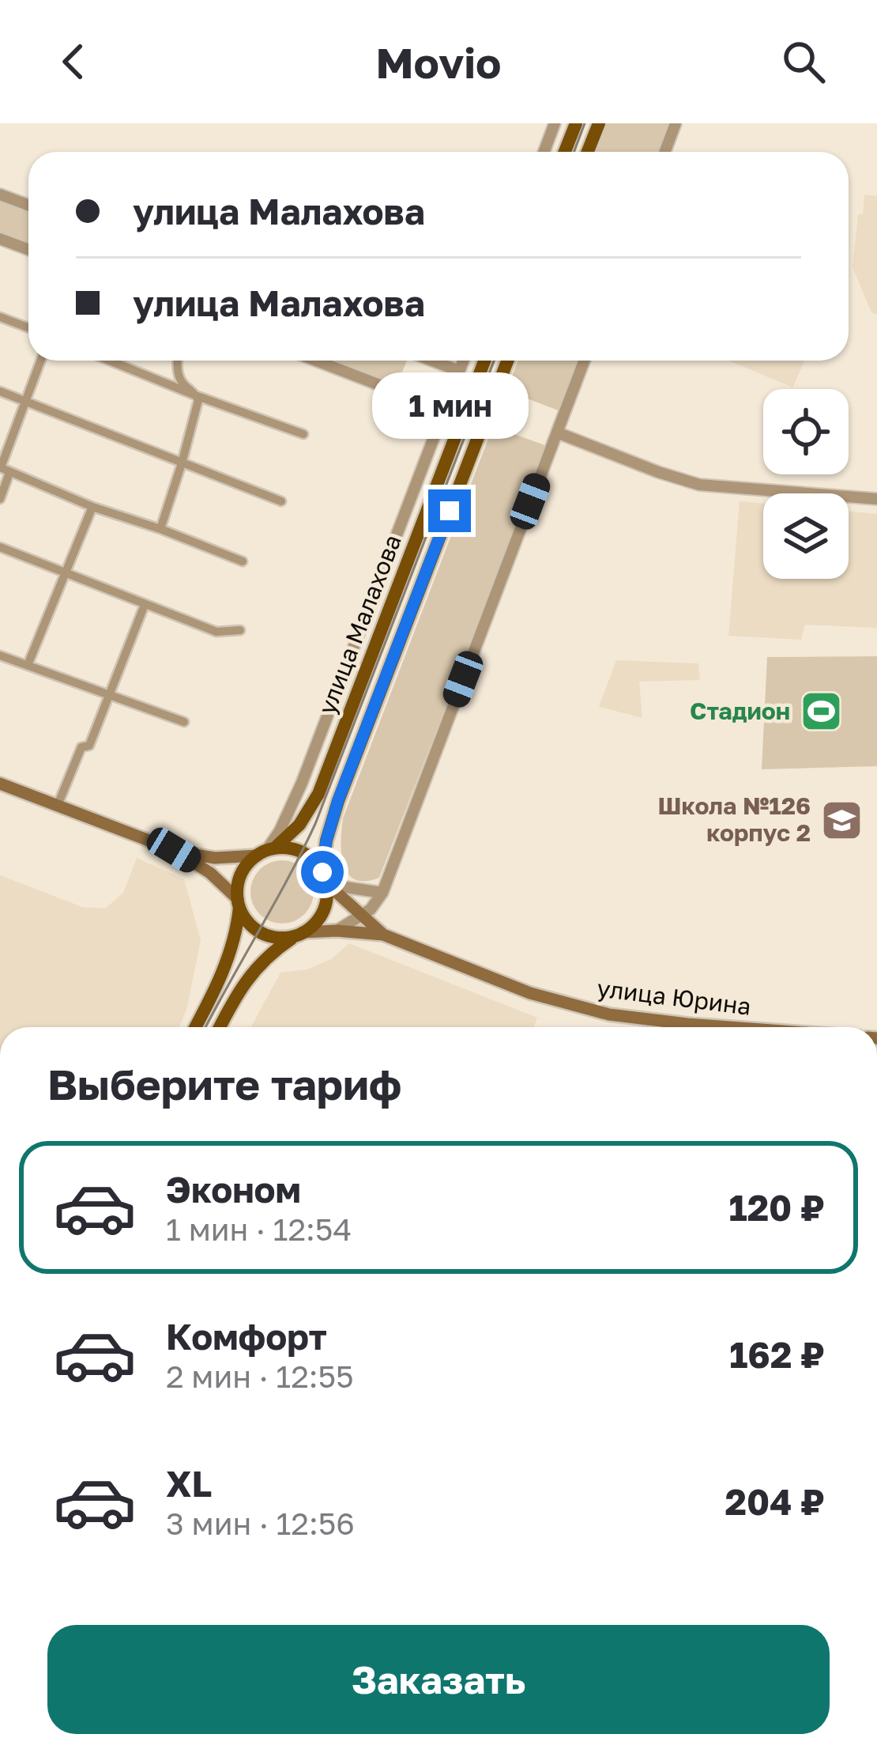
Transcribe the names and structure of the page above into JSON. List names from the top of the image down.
{
  "streets": {
    "main road": ["улица Малахова", "улица Юрина"]
  },
  "crossings": [
    ["улица Малахова", "улица Юрина"]
  ],
  "places": {
    "sports": ["Стадион"],
    "school or university": ["Школа №126 корпус 2"]
  },
  "page": {
    "header": "Movio",
    "banner": ["улица Малахова", "улица Малахова"],
    "bubble": "1 мин",
    "heading": "Выберите тариф",
    "list": [
      {
        "name": "Эконом",
        "note": "1 мин · 12:54",
        "value": "120 ₽"
      },
      {
        "name": "Комфорт",
        "note": "2 мин · 12:55",
        "value": "162 ₽"
      },
      {
        "name": "XL",
        "note": "3 мин · 12:56",
        "value": "204 ₽"
      }
    ],
    "buttons": "Заказать"
  }
}
